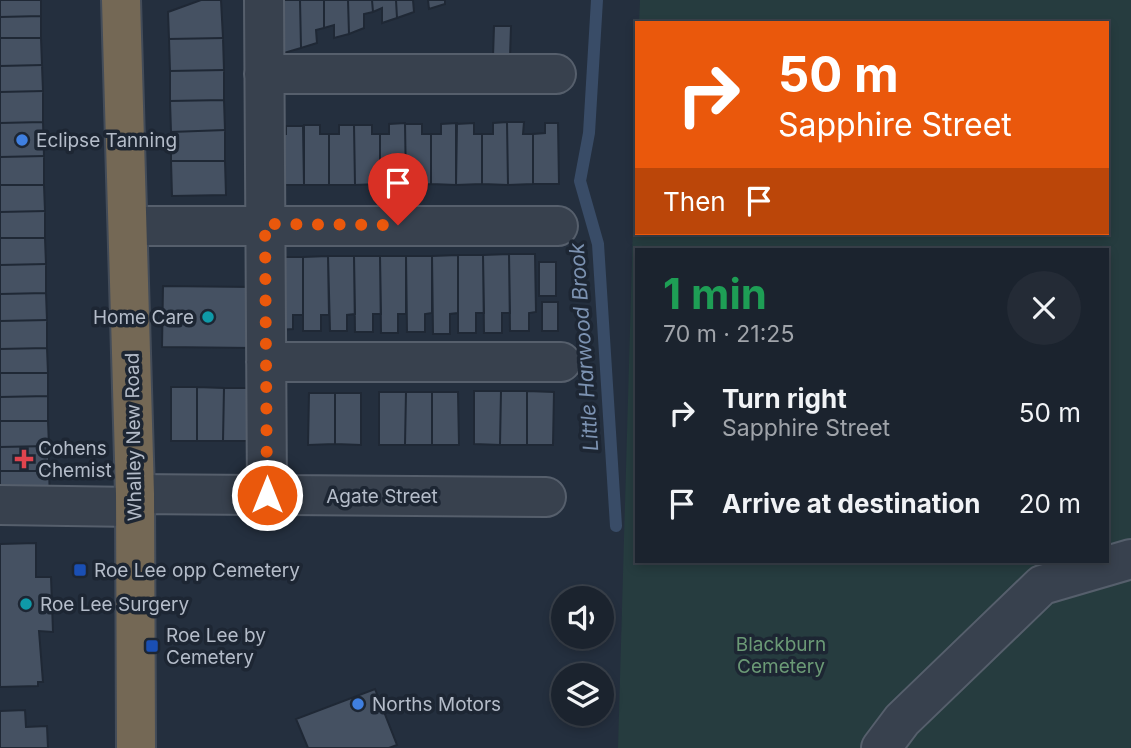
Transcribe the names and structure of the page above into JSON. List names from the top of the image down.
{
  "streets": {
    "highway": ["Whalley New Road"],
    "street": ["Agate Street"]
  },
  "crossings": [
    ["Whalley New Road", "Agate Street"]
  ],
  "water": ["Little Harwood Brook"],
  "parks": ["Blackburn Cemetery"],
  "places": {
    "other": [
      "Eclipse Tanning",
      "Home Care",
      "Roe Lee Surgery",
      "Norths Motors"
    ],
    "health": ["Cohens Chemist"],
    "transit": ["Roe Lee opp Cemetery", "Roe Lee by Cemetery"]
  },
  "page": {
    "turn": ["50 m", "Sapphire Street"],
    "then": "Then",
    "heading": ["1 min", "70 m · 21:25"],
    "list": [
      {
        "name": "Turn right",
        "note": "Sapphire Street",
        "value": "50 m"
      },
      {
        "name": "Arrive at destination",
        "value": "20 m"
      }
    ]
  }
}
